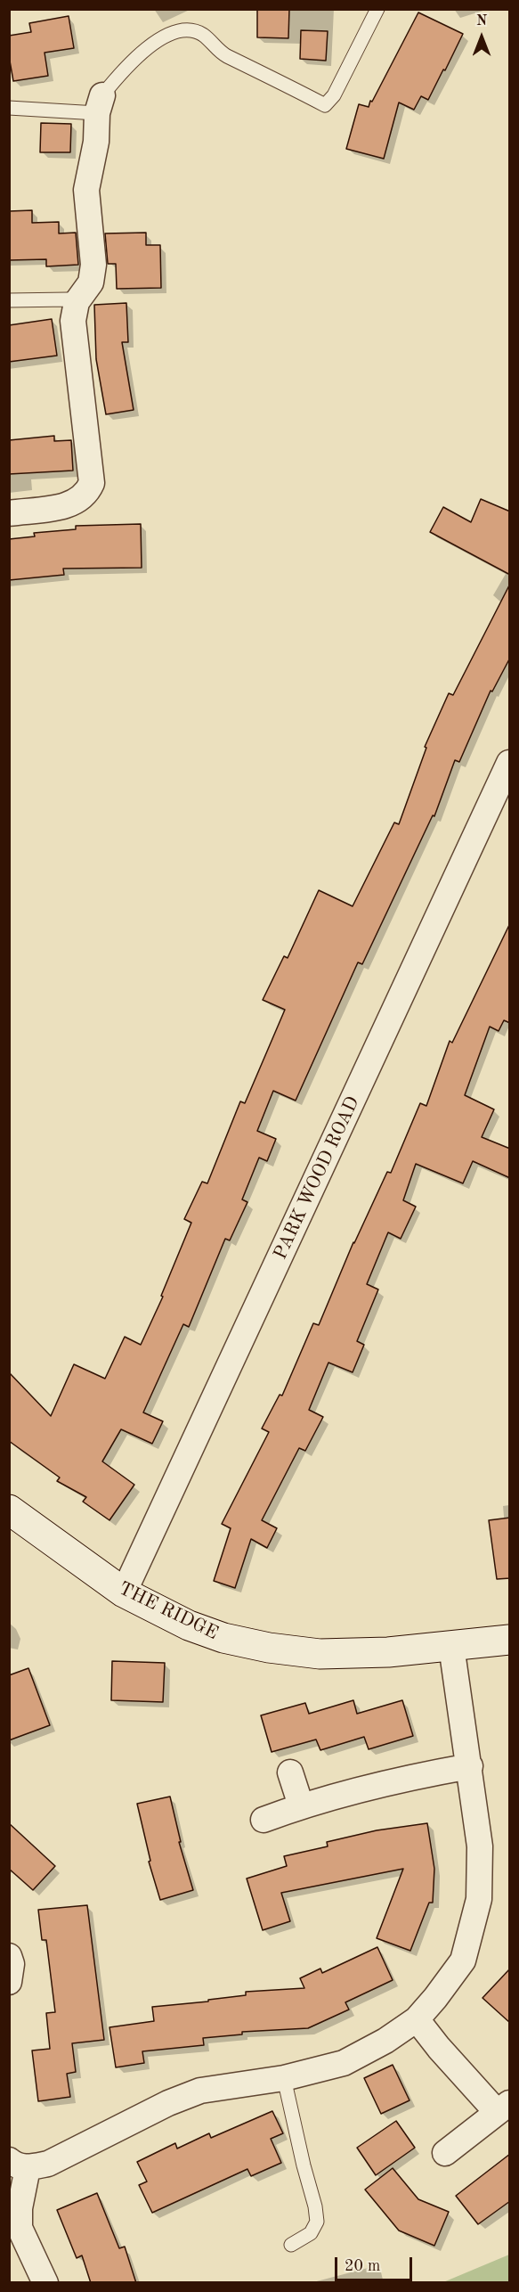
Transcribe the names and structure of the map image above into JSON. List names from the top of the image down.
{
  "streets": {
    "main road": ["THE RIDGE"],
    "street": ["PARK WOOD ROAD"]
  },
  "crossings": [
    ["PARK WOOD ROAD", "THE RIDGE"]
  ],
  "scale_bar": "20 m",
  "north": "top"
}
